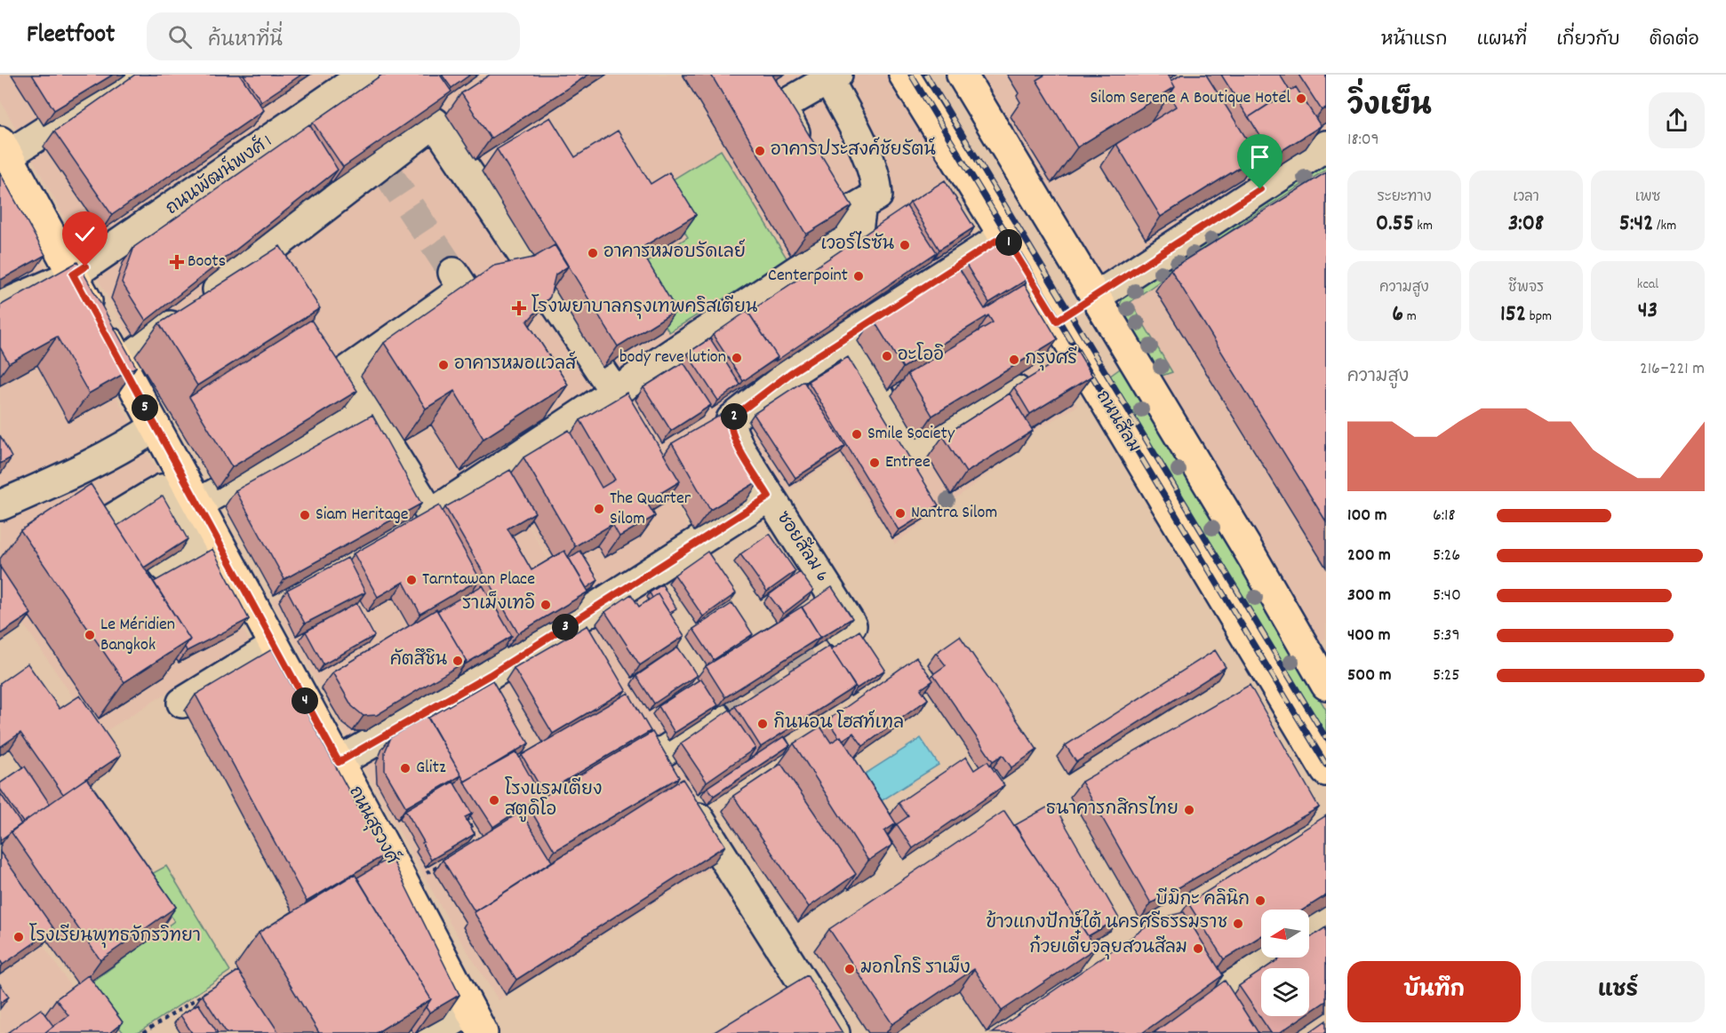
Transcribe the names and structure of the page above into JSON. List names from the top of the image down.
{
  "streets": {
    "main road": ["ถนนสีลม", "ถนนสุรวงศ์"],
    "street": ["ถนนพัฒน์พงศ์ 1", "ซอยสีลม 6"]
  },
  "crossings": [
    ["ถนนพัฒน์พงศ์ 1", "ถนนสุรวงศ์"],
    ["ถนนสีลม", "ซอยสีลม 6"]
  ],
  "places": {
    "other": [
      "Silom Serene A Boutique Hotel",
      "อาคารประสงค์ชัยรัตน์",
      "เวอร์ไรซัน",
      "อาคารหมอบรัดเลย์",
      "Centerpoint",
      "อะโออิ",
      "body reve lution",
      "กรุงศรี",
      "อาคารหมอแวลส์",
      "Smile Society",
      "Entree",
      "The Quarter Silom",
      "Nantra Silom",
      "Siam Heritage",
      "Tarntawan Place",
      "ราเม็งเทอิ",
      "Le Méridien Bangkok",
      "คัตสึชิน",
      "กินนอน โฮสท์เทล",
      "Glitz",
      "โรงแรมเตียง สตูดิโอ",
      "ธนาคารกสิกรไทย",
      "บีมิกะ คลินิก",
      "ข้าวแกงปักษ์ใต้ นครศรีธรรมราช",
      "โรงเรียนพุทธจักรวิทยา",
      "ก๋วยเตี๋ยวลุยสวนสีลม",
      "มอกโกริ ราเม็ง"
    ],
    "health": ["Boots", "โรงพยาบาลกรุงเทพคริสเตียน"]
  },
  "north": "left",
  "page": {
    "header": "Fleetfoot",
    "search": "ค้นหาที่นี่",
    "nav": [
      "หน้าแรก",
      "แผนที่",
      "เกี่ยวกับ",
      "ติดต่อ"
    ],
    "heading": ["วิ่งเย็น", "18:09"],
    "stats": [
      ["ระยะทาง", "0.55 km"],
      ["เวลา", "3:08"],
      ["เพซ", "5:42 /km"],
      ["ความสูง", "6 m"],
      ["ชีพจร", "152 bpm"],
      ["kcal", "43"]
    ],
    "pins": [
      "1",
      "5",
      "2",
      "3",
      "4"
    ],
    "chart": ["ความสูง", "216–221 m"],
    "list": [
      {
        "name": "100 m",
        "note": "6:18"
      },
      {
        "name": "200 m",
        "note": "5:26"
      },
      {
        "name": "300 m",
        "note": "5:40"
      },
      {
        "name": "400 m",
        "note": "5:39"
      },
      {
        "name": "500 m",
        "note": "5:25"
      }
    ],
    "buttons": ["บันทึก", "แชร์"]
  }
}
